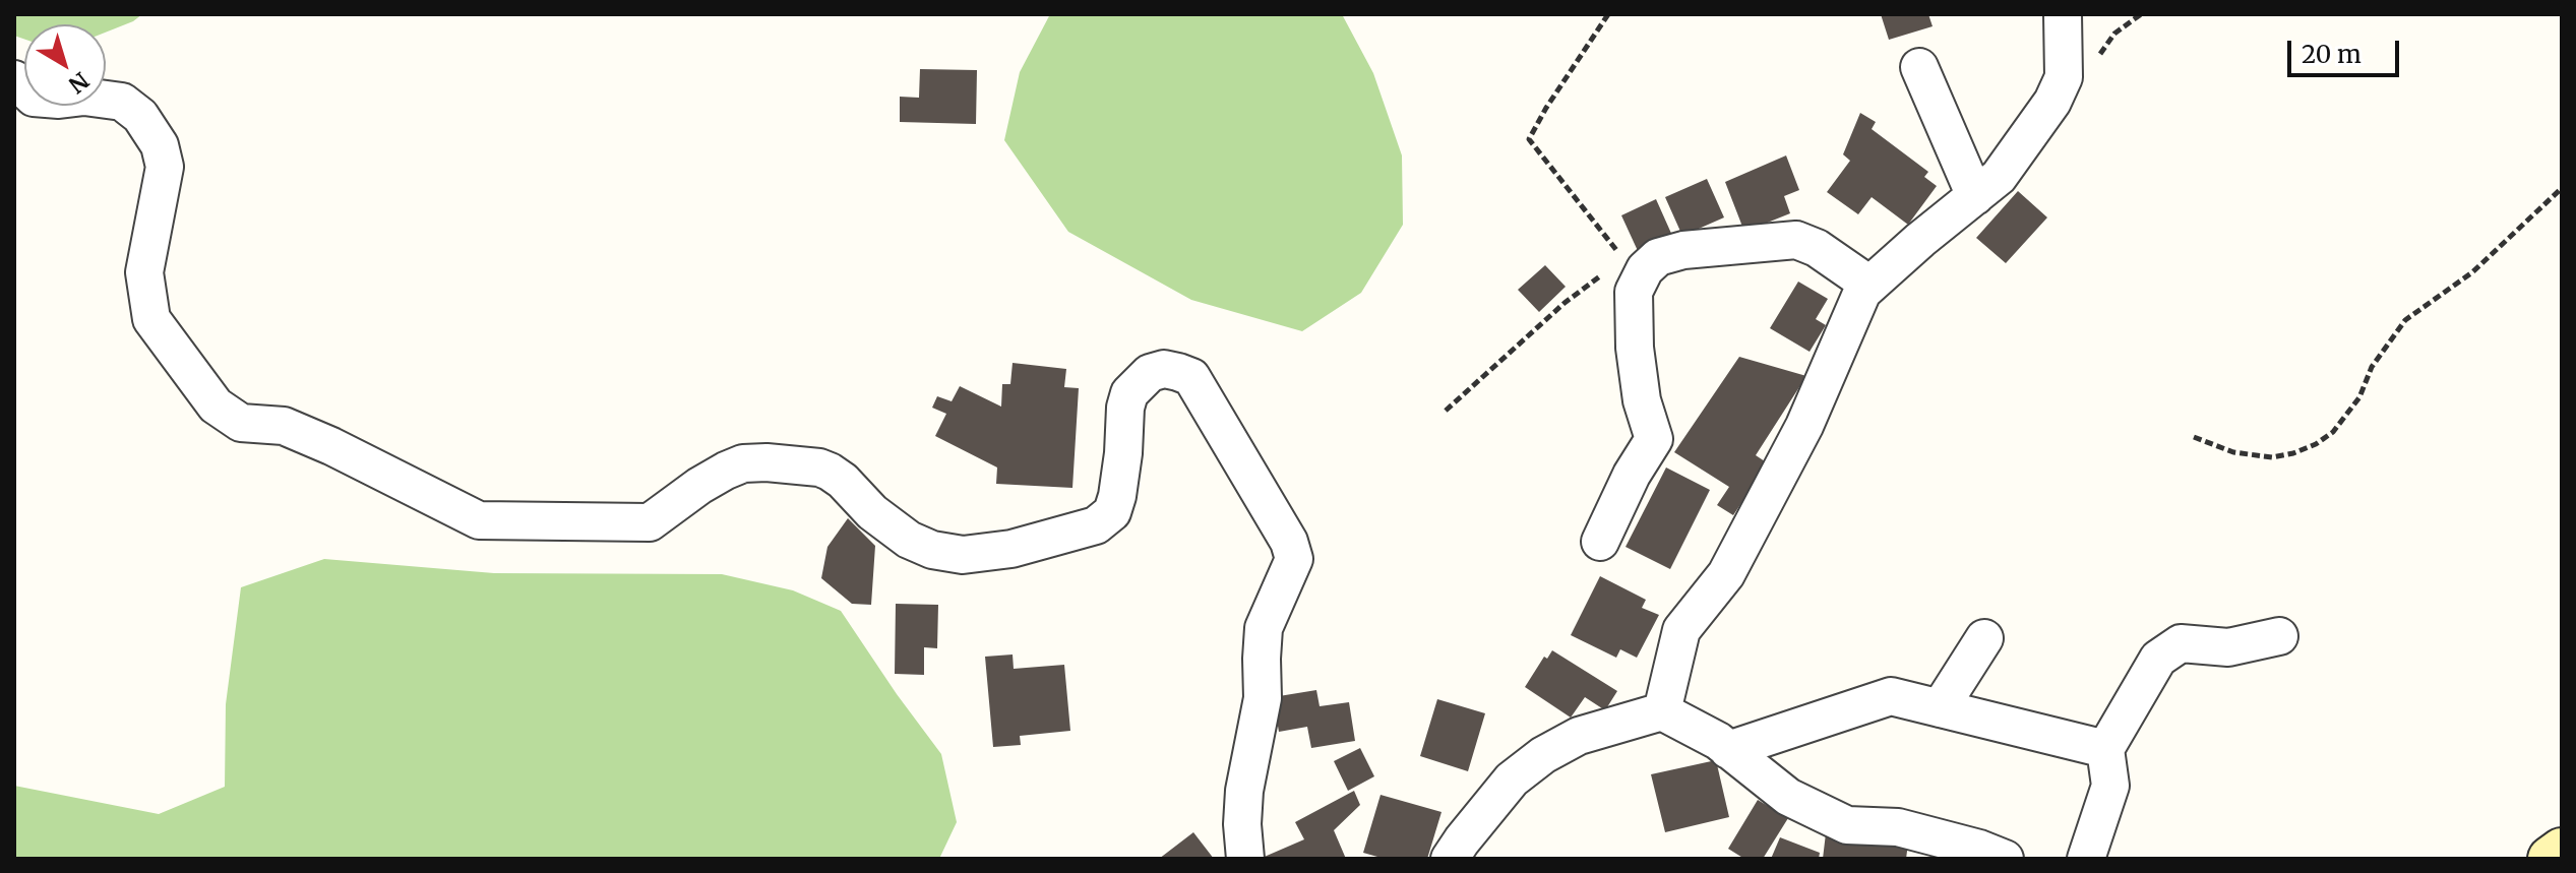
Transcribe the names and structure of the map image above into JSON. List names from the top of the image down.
{
  "scale_bar": "20 m",
  "north": "bottom right"
}
